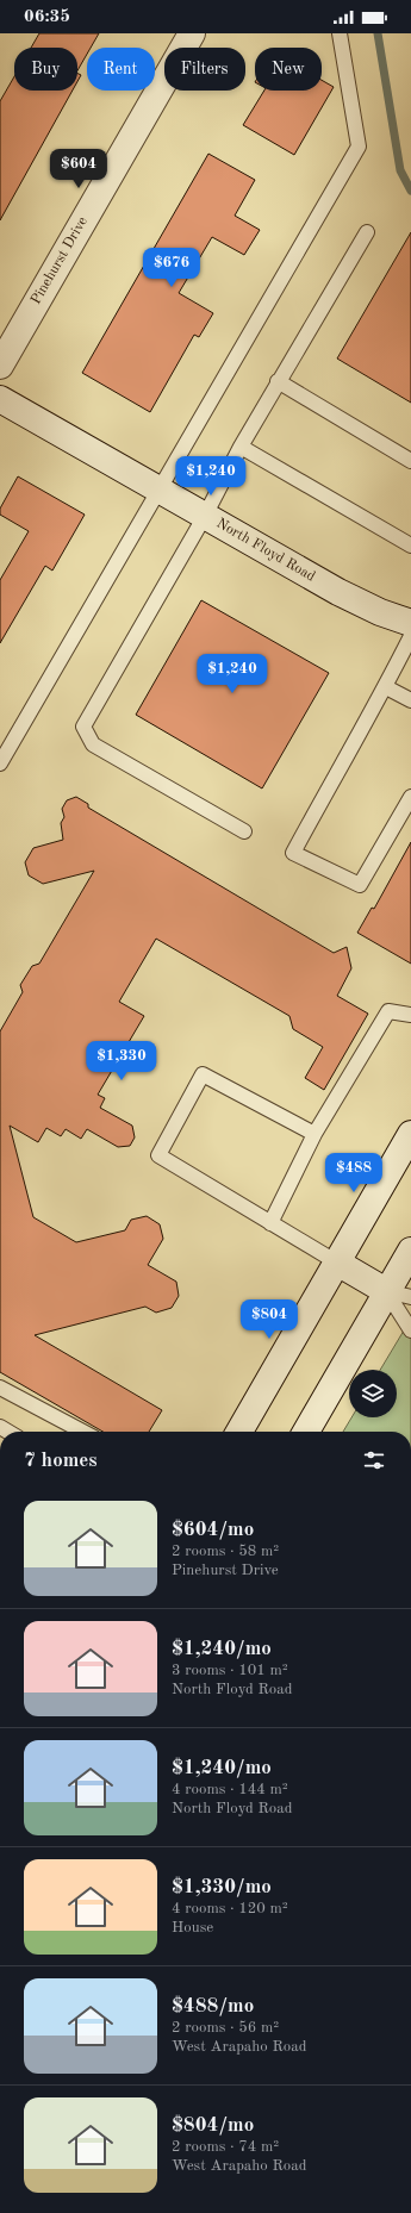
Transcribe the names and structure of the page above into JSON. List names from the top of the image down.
{
  "streets": {
    "street": ["Pinehurst Drive", "North Floyd Road"]
  },
  "page": {
    "status": "06:35",
    "chip": [
      "Buy",
      "Rent",
      "Filters",
      "New"
    ],
    "price": [
      "$604",
      "$676",
      "$1,240",
      "$1,240",
      "$1,330",
      "$488",
      "$804"
    ],
    "heading": "7 homes",
    "list": [
      {
        "name": "$604/mo",
        "note": "2 rooms · 58 m² · Pinehurst Drive"
      },
      {
        "name": "$1,240/mo",
        "note": "3 rooms · 101 m² · North Floyd Road"
      },
      {
        "name": "$1,240/mo",
        "note": "4 rooms · 144 m² · North Floyd Road"
      },
      {
        "name": "$1,330/mo",
        "note": "4 rooms · 120 m² · House"
      },
      {
        "name": "$488/mo",
        "note": "2 rooms · 56 m² · West Arapaho Road"
      },
      {
        "name": "$804/mo",
        "note": "2 rooms · 74 m² · West Arapaho Road"
      }
    ]
  }
}
